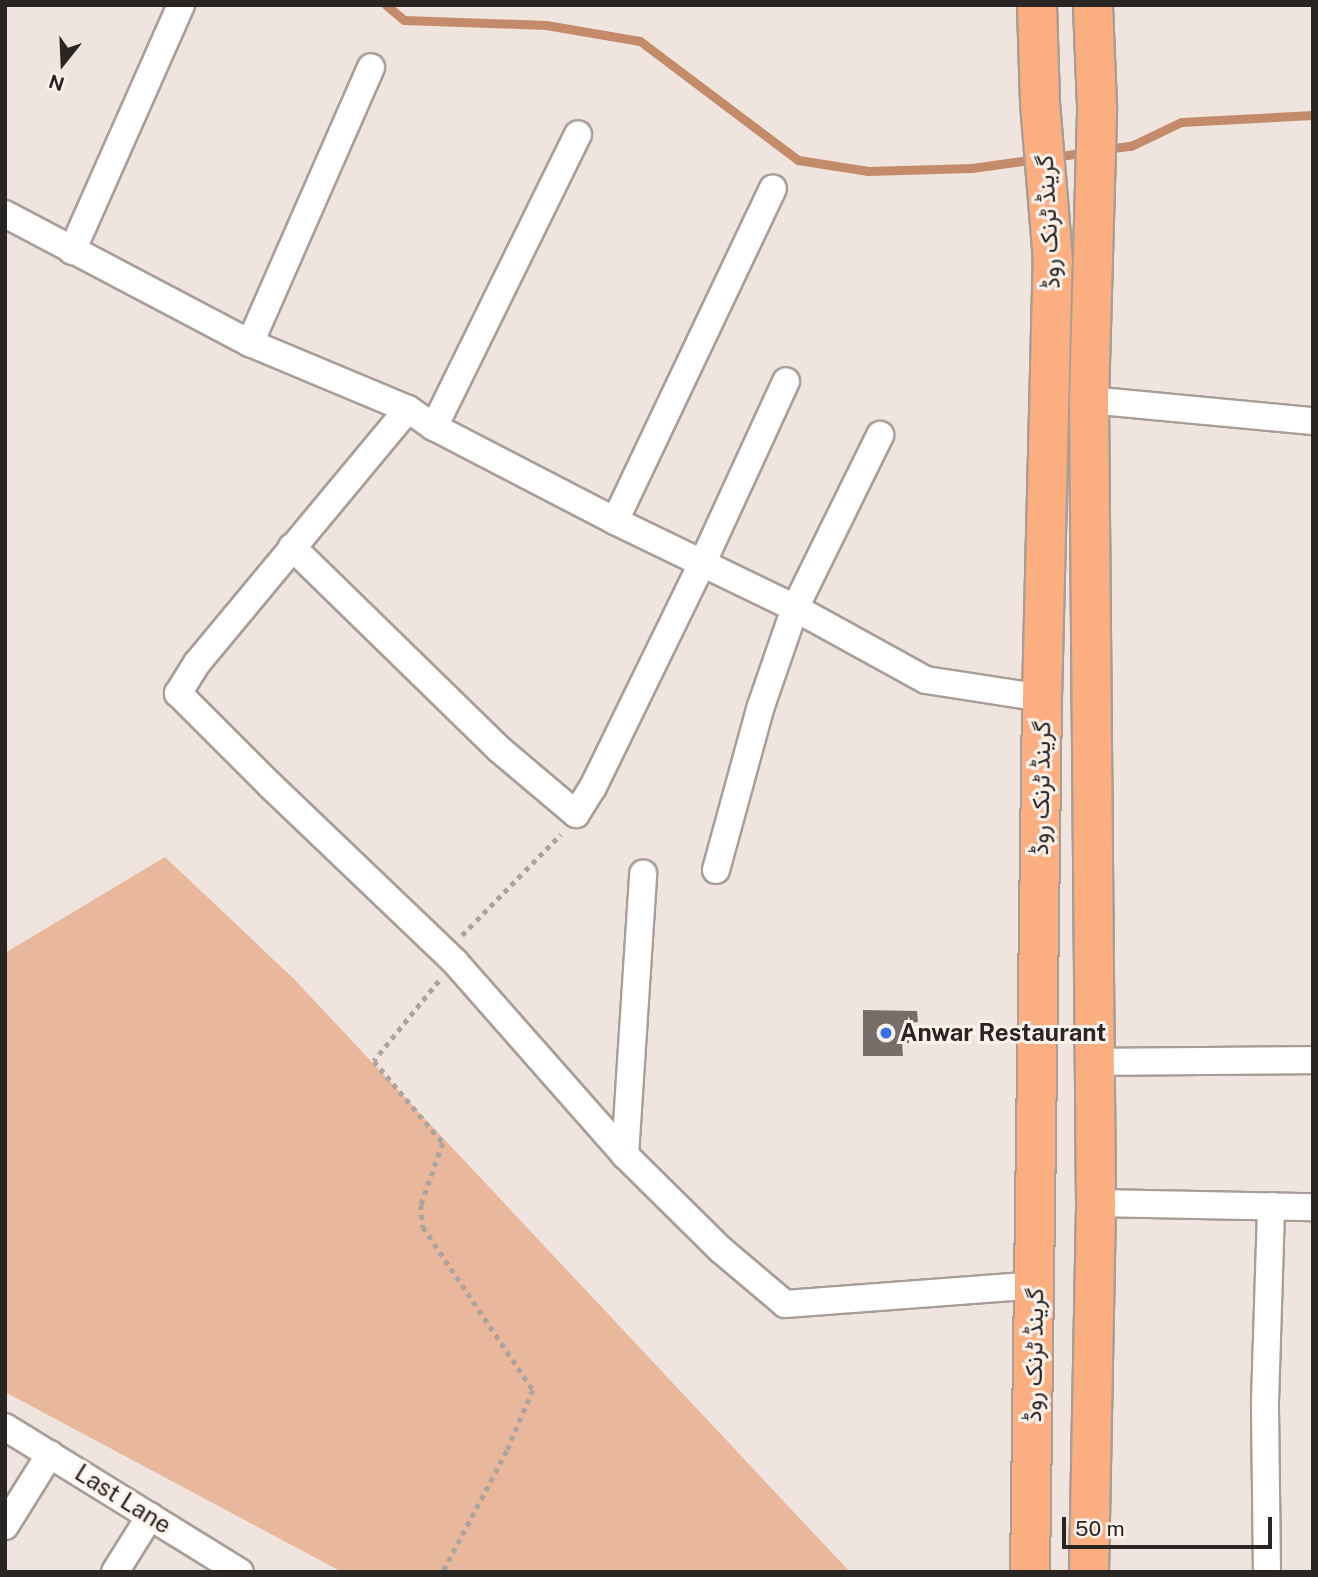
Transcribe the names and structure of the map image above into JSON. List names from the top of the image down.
{
  "streets": {
    "highway": ["گرینڈ ٹرنک روڈ"],
    "street": ["Last Lane"]
  },
  "places": ["Anwar Restaurant"],
  "scale_bar": "50 m",
  "north": "bottom"
}
